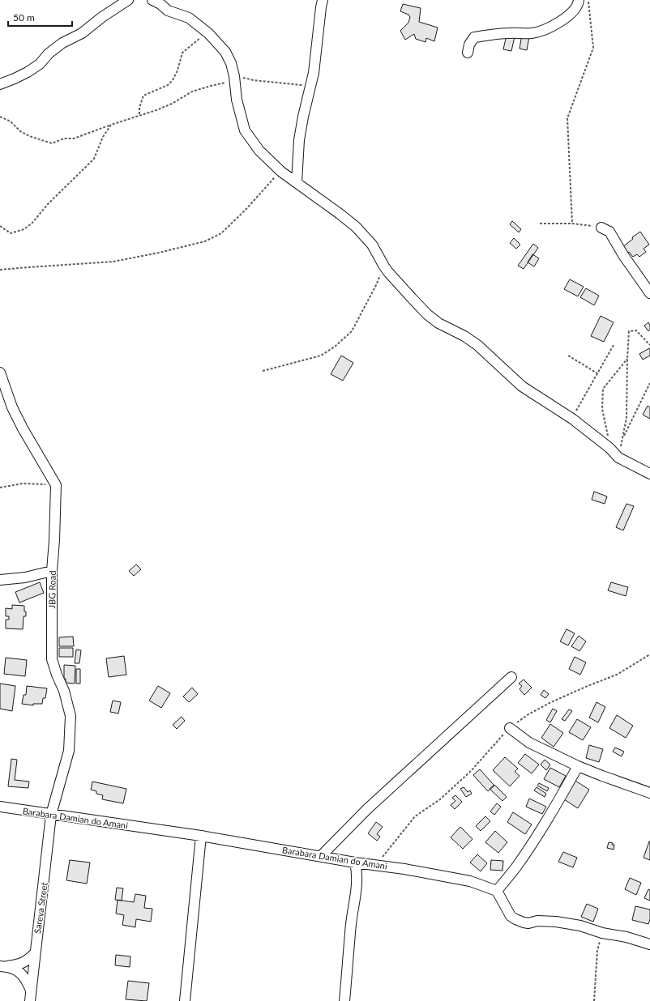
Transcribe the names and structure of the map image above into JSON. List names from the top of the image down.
{
  "streets": {
    "street": ["JBG Road", "Barabara Damian do Amani", "Sareva Street"]
  },
  "crossings": [
    ["JBG Road", "Barabara Damian do Amani"],
    ["JBG Road", "Sareva Street"],
    ["Barabara Damian do Amani", "Sareva Street"]
  ],
  "scale_bar": "50 m"
}
